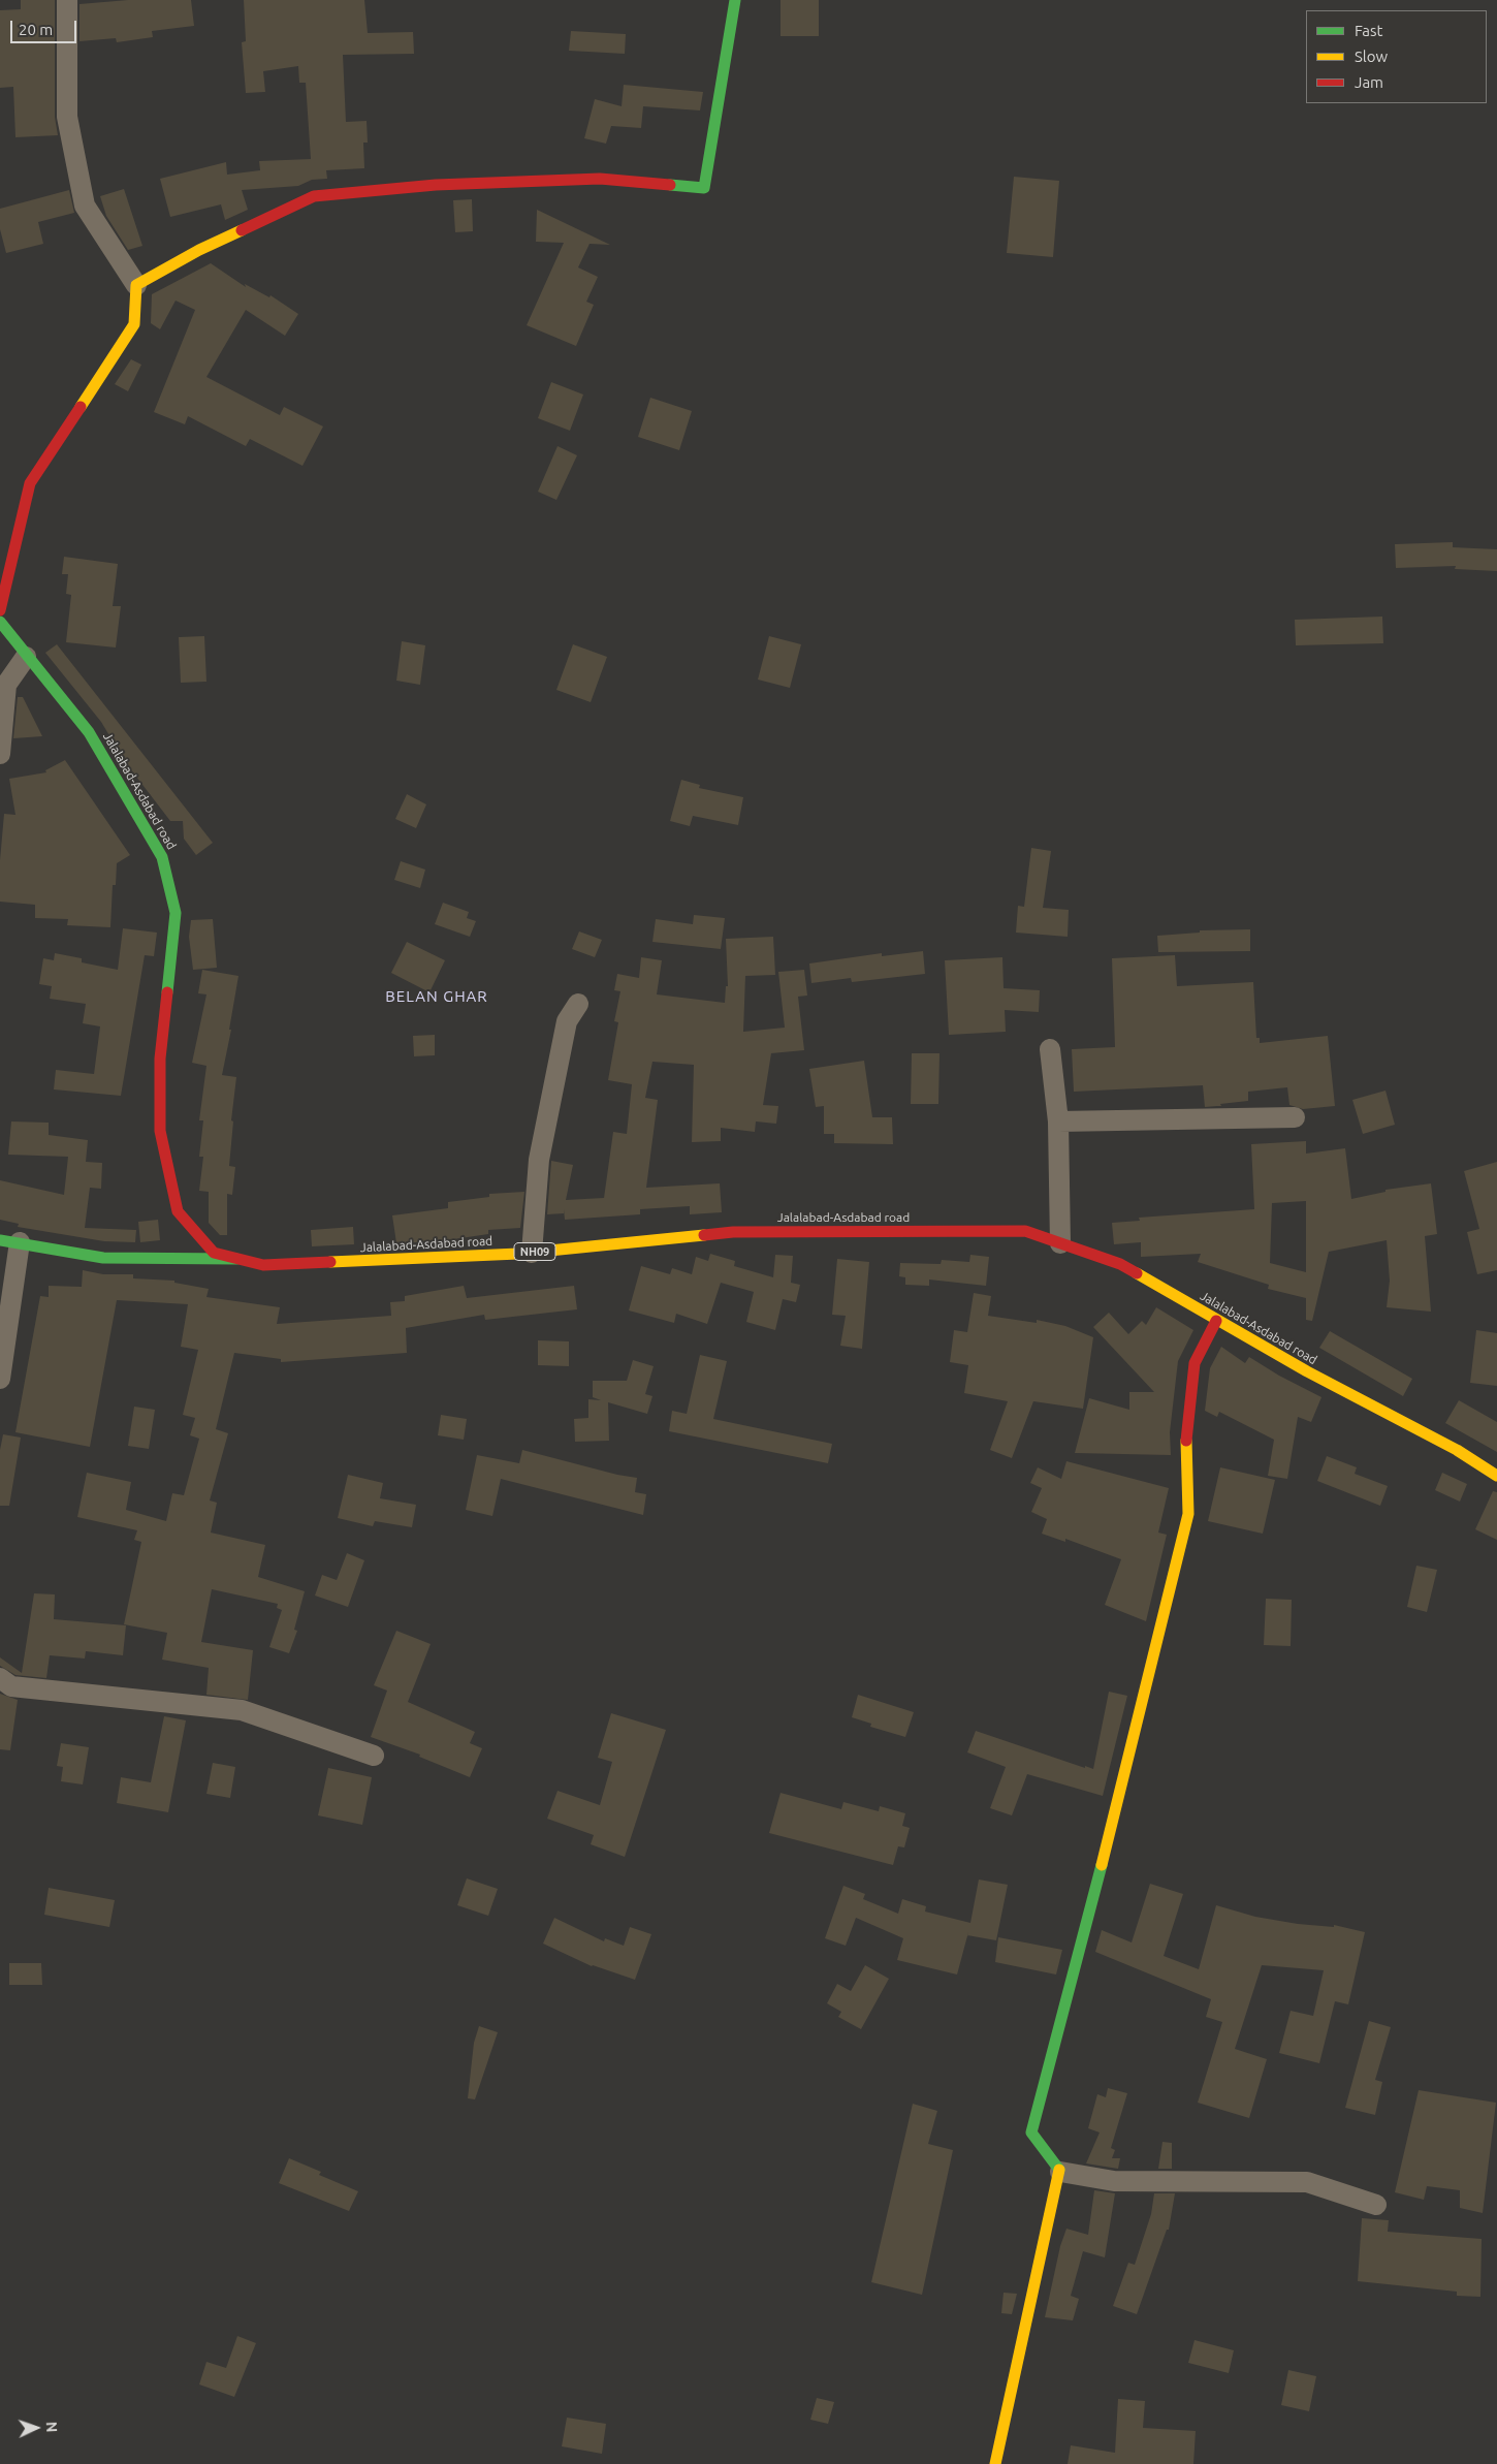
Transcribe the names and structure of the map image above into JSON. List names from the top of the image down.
{
  "streets": {
    "street": ["Jalalabad-Asdabad road", "NH09"]
  },
  "districts": ["BELAN GHAR"],
  "legend": ["Fast", "Slow", "Jam"],
  "scale_bar": "20 m",
  "north": "right"
}
